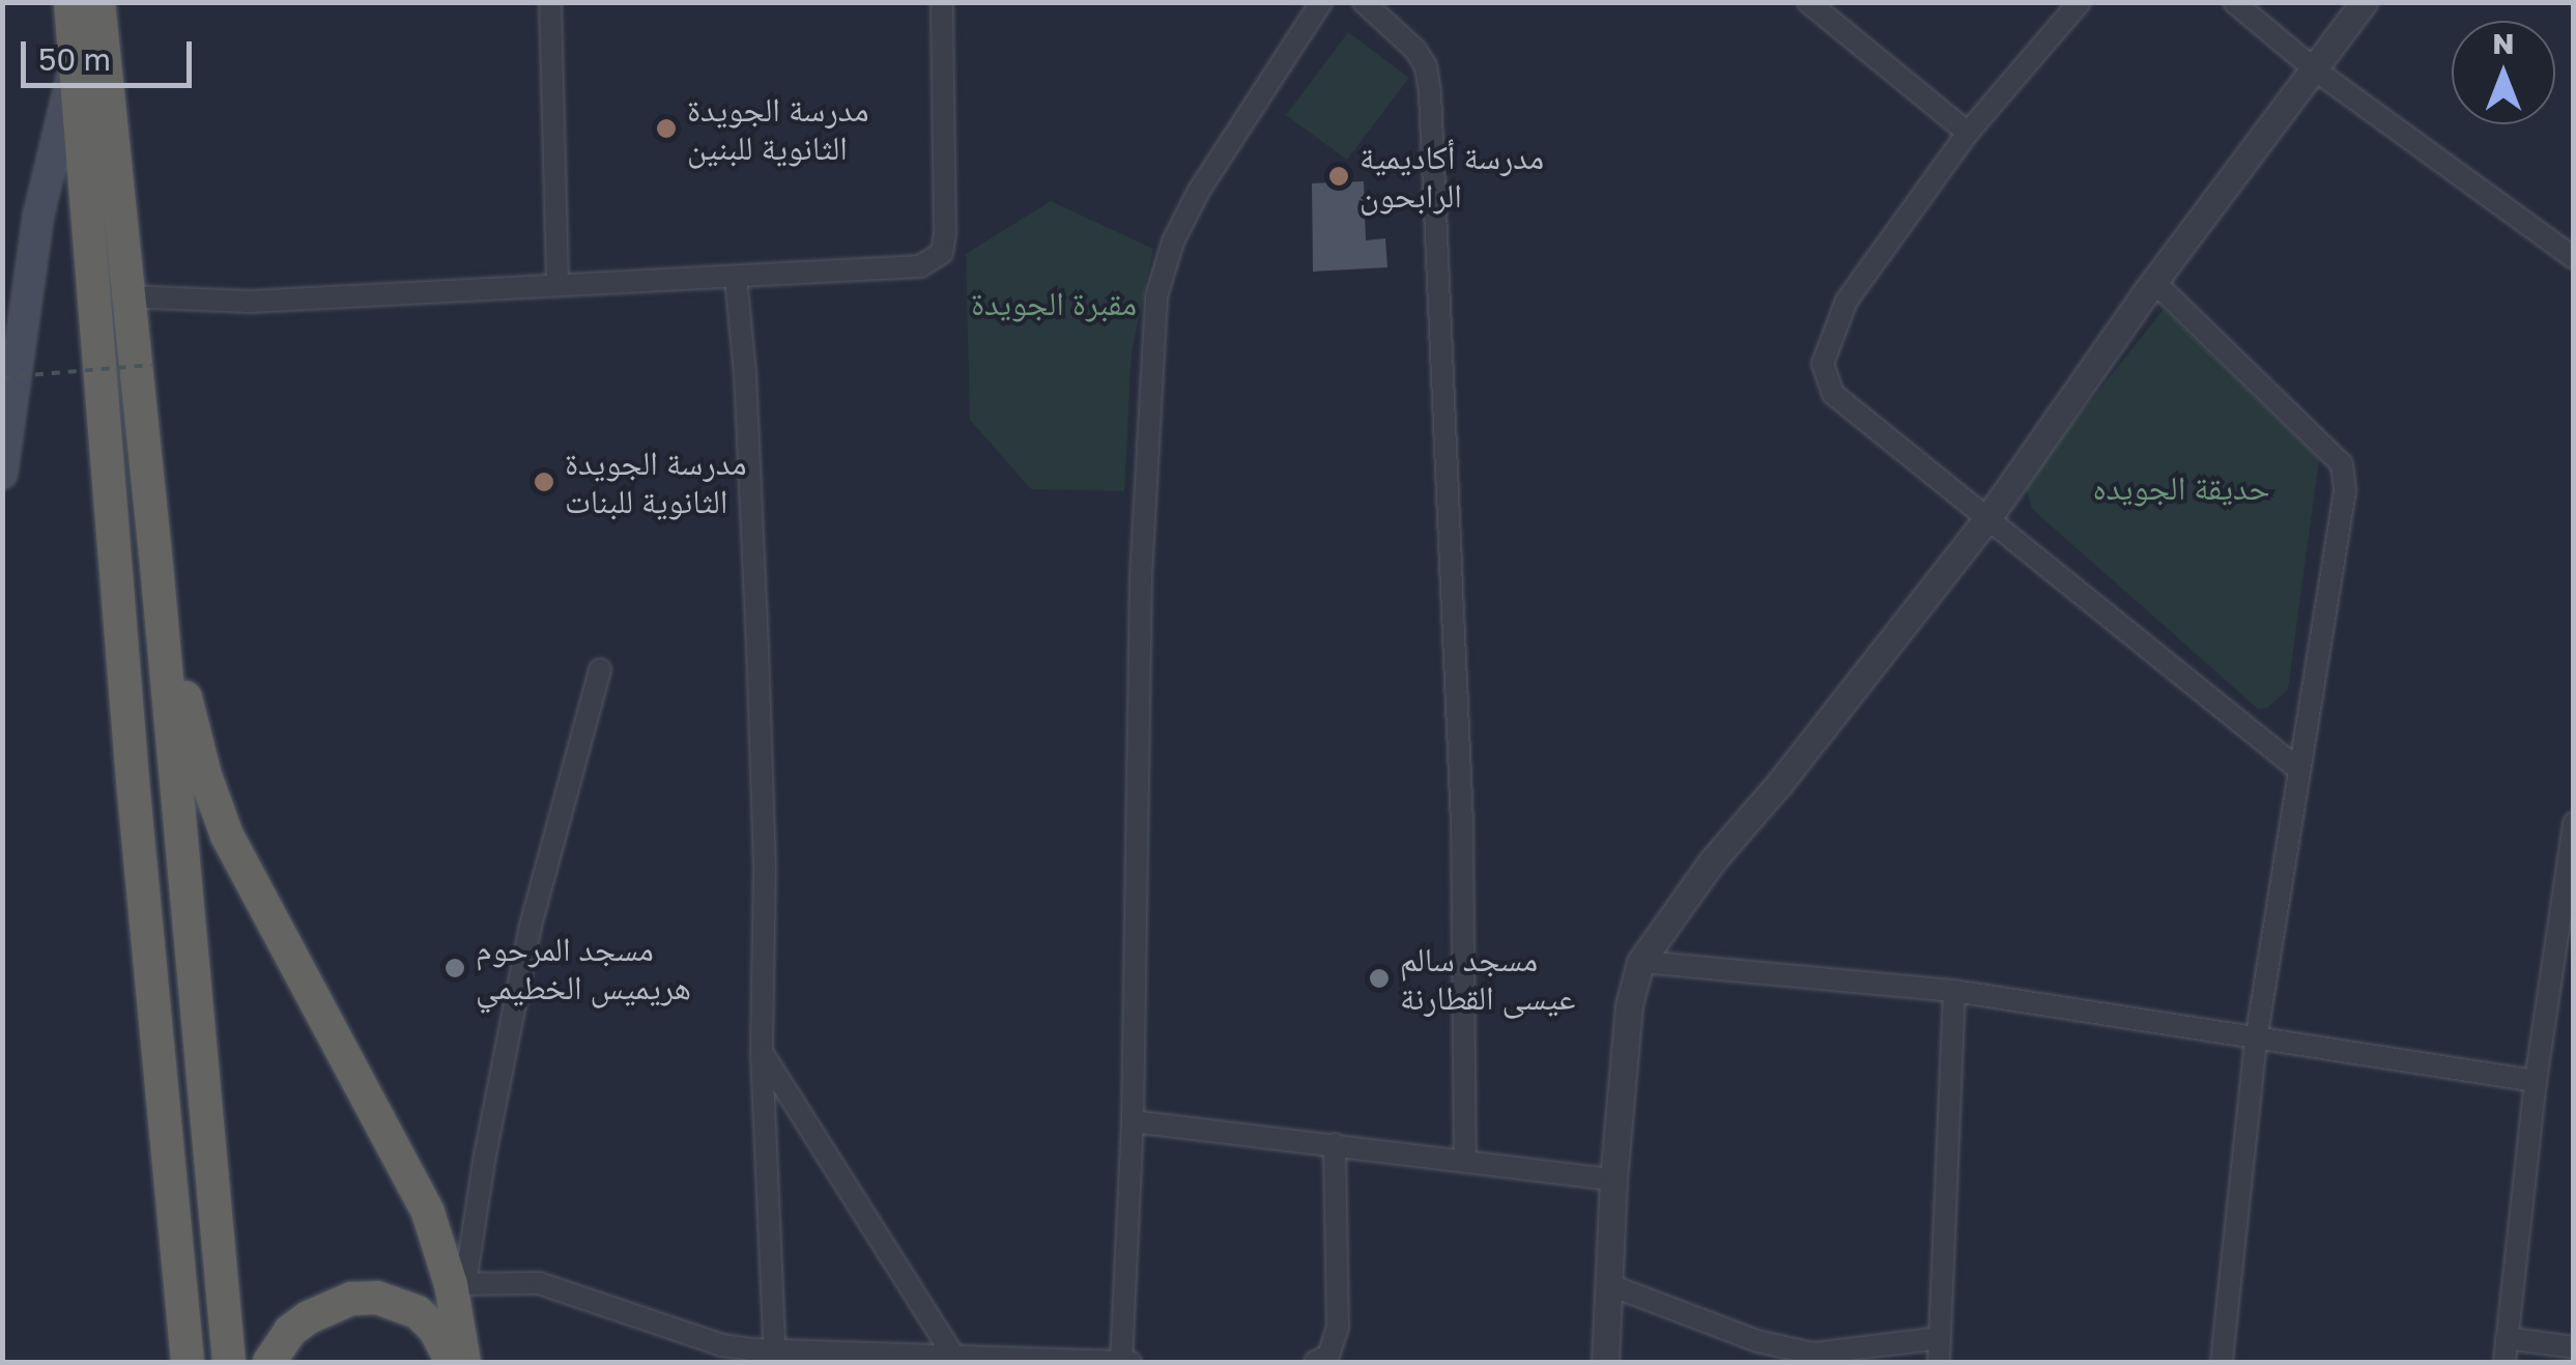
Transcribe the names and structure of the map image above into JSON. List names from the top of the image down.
{
  "parks": ["مقبرة الجويدة", "حديقة الجويده"],
  "places": [
    "مدرسة الجويدة الثانوية للبنين",
    "مدرسة أكاديمية الرابحون",
    "مدرسة الجويدة الثانوية للبنات",
    "مسجد المرحوم هريميس الخطيمي",
    "مسجد سالم عيسى القطارنة"
  ],
  "scale_bar": "50 m",
  "north": "top"
}
